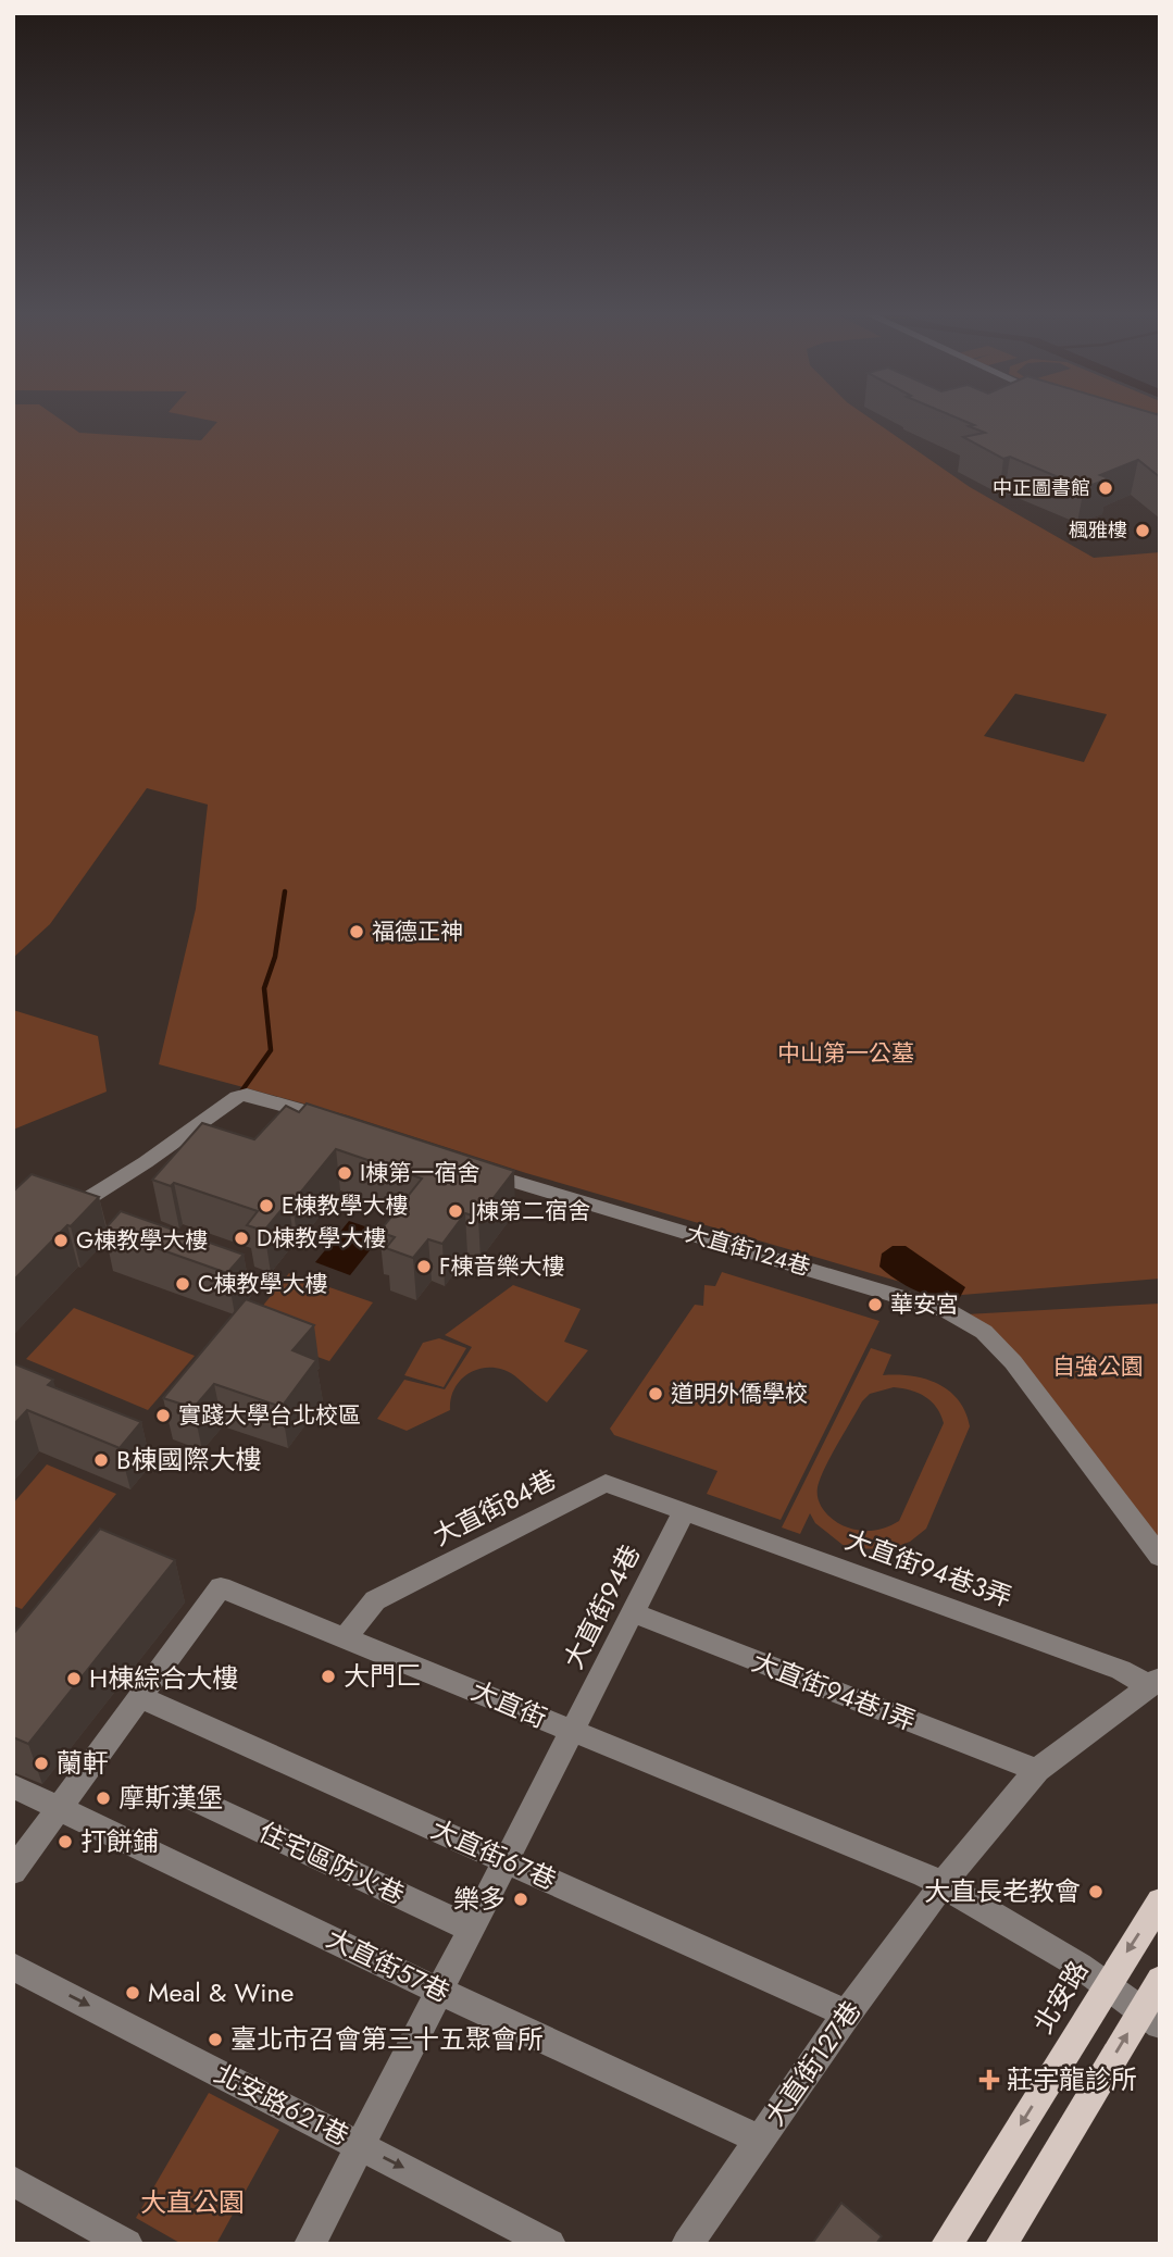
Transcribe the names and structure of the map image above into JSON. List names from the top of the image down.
{
  "streets": {
    "main road": ["北安路"],
    "street": [
      "大直街124巷",
      "大直街84巷",
      "大直街94巷3弄",
      "大直街94巷",
      "大直街94巷1弄",
      "大直街",
      "大直街67巷",
      "住宅區防火巷",
      "大直街57巷",
      "大直街127巷",
      "北安路621巷"
    ]
  },
  "crossings": [
    ["大直街84巷", "大直街94巷3弄"],
    ["大直街84巷", "大直街94巷"],
    ["大直街84巷", "大直街"],
    ["大直街94巷3弄", "大直街94巷"],
    ["大直街94巷", "大直街94巷1弄"],
    ["大直街94巷", "大直街"],
    ["大直街94巷", "大直街67巷"],
    ["大直街94巷", "住宅區防火巷"],
    ["大直街94巷", "大直街57巷"],
    ["大直街94巷", "北安路621巷"],
    ["大直街", "大直街67巷"],
    ["大直街", "大直街57巷"],
    ["大直街", "北安路"],
    ["大直街", "大直街127巷"],
    ["大直街67巷", "大直街127巷"],
    ["大直街57巷", "大直街127巷"]
  ],
  "one_way": ["北安路621巷"],
  "parks": ["中山第一公墓", "自強公園", "大直公園"],
  "places": {
    "other": [
      "中正圖書館",
      "楓雅樓",
      "福德正神",
      "I棟第一宿舍",
      "E棟教學大樓",
      "J棟第二宿舍",
      "D棟教學大樓",
      "G棟教學大樓",
      "F棟音樂大樓",
      "C棟教學大樓",
      "華安宮",
      "道明外僑學校",
      "實踐大學台北校區",
      "B棟國際大樓",
      "大門匚",
      "H棟綜合大樓",
      "蘭軒",
      "摩斯漢堡",
      "打餅鋪",
      "大直長老教會",
      "樂多",
      "Meal & Wine",
      "臺北市召會第三十五聚會所"
    ],
    "health": ["莊宇龍診所"]
  }
}
